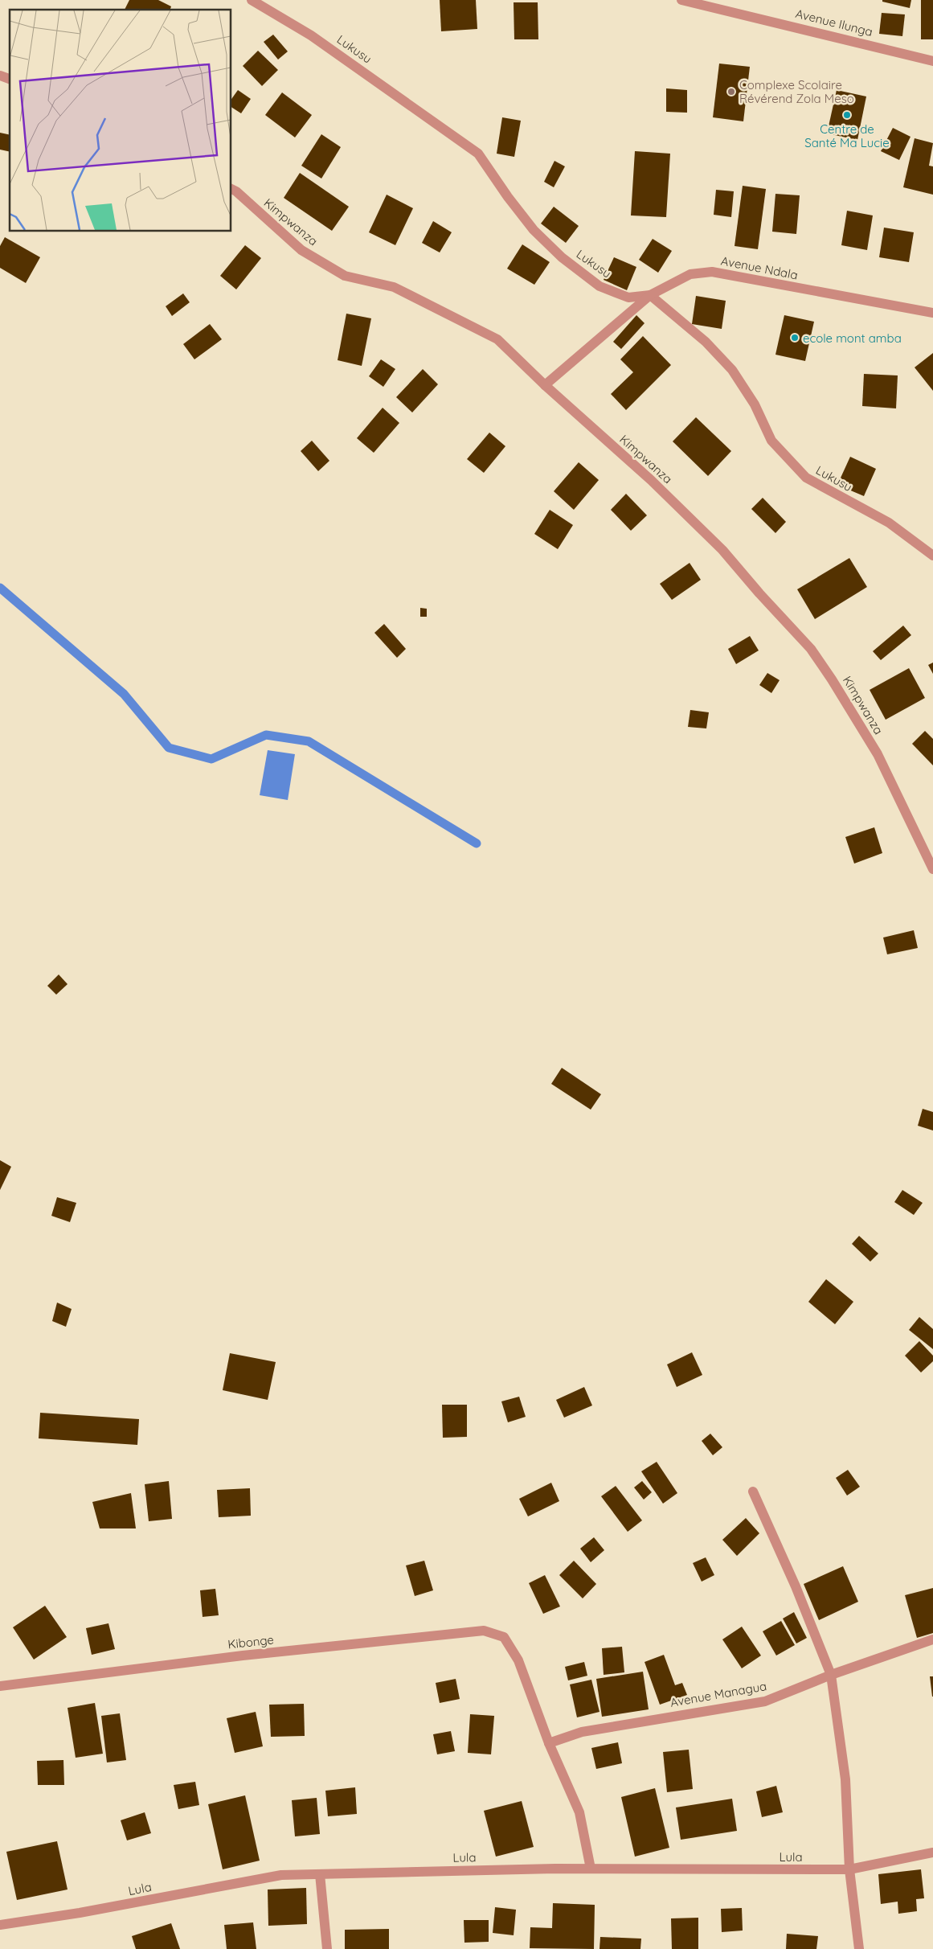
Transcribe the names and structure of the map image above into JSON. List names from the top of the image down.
{
  "streets": {
    "street": [
      "Avenue Ilunga",
      "Lukusu",
      "Kimpwanza",
      "Avenue Ndala",
      "Kibonge",
      "Avenue Managua",
      "Lula"
    ]
  },
  "crossings": [
    ["Lukusu", "Avenue Ndala"],
    ["Kimpwanza", "Avenue Ndala"],
    ["Kibonge", "Avenue Managua"]
  ],
  "places": ["Complexe Scolaire Révérend Zola Meso", "Centre de Santé Ma Lucie", "ecole mont amba"]
}
